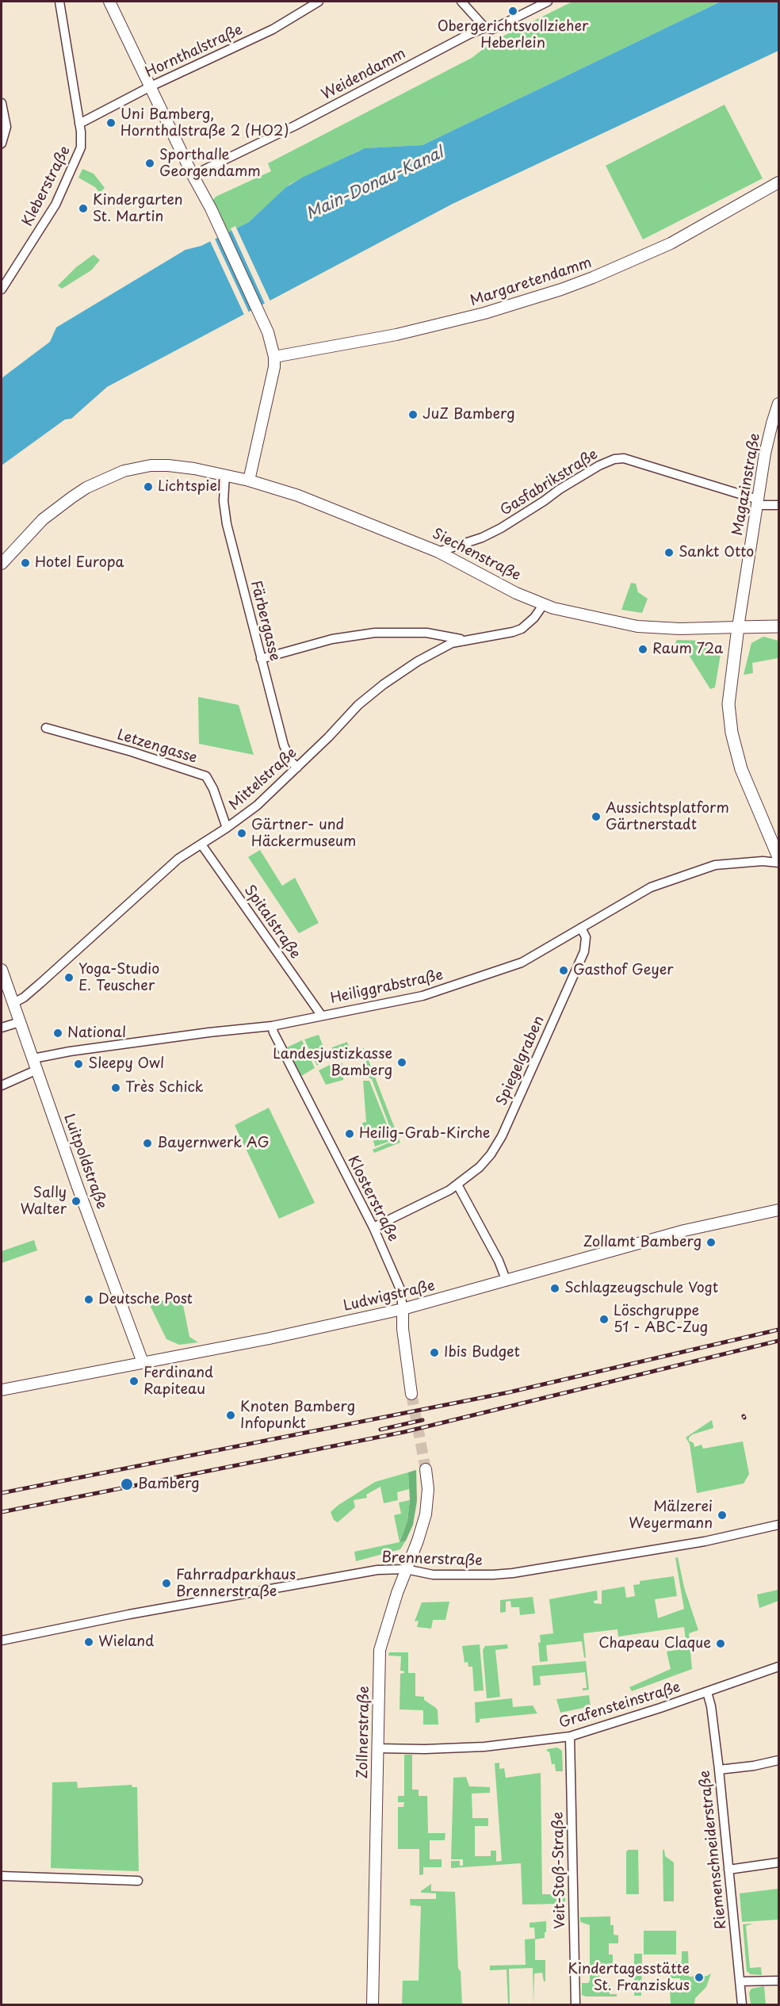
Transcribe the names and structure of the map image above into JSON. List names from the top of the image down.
{
  "streets": {
    "main road": ["Siechenstraße"],
    "street": [
      "Hornthalstraße",
      "Weidendamm",
      "Kleberstraße",
      "Margaretendamm",
      "Gasfabrikstraße",
      "Magazinstraße",
      "Färbergasse",
      "Letzengasse",
      "Mittelstraße",
      "Spitalstraße",
      "Heiliggrabstraße",
      "Spiegelgraben",
      "Luitpoldstraße",
      "Klosterstraße",
      "Ludwigstraße",
      "Brennerstraße",
      "Grafensteinstraße",
      "Zollnerstraße",
      "Riemenschneiderstraße",
      "Veit-Stoß-Straße"
    ]
  },
  "crossings": [
    ["Hornthalstraße", "Kleberstraße"],
    ["Gasfabrikstraße", "Magazinstraße"],
    ["Gasfabrikstraße", "Siechenstraße"],
    ["Magazinstraße", "Siechenstraße"],
    ["Siechenstraße", "Färbergasse"],
    ["Siechenstraße", "Mittelstraße"],
    ["Färbergasse", "Mittelstraße"],
    ["Letzengasse", "Mittelstraße"],
    ["Mittelstraße", "Spitalstraße"],
    ["Mittelstraße", "Luitpoldstraße"],
    ["Spitalstraße", "Heiliggrabstraße"],
    ["Heiliggrabstraße", "Spiegelgraben"],
    ["Heiliggrabstraße", "Luitpoldstraße"],
    ["Heiliggrabstraße", "Klosterstraße"],
    ["Spiegelgraben", "Klosterstraße"],
    ["Luitpoldstraße", "Ludwigstraße"],
    ["Klosterstraße", "Ludwigstraße"],
    ["Brennerstraße", "Zollnerstraße"],
    ["Grafensteinstraße", "Zollnerstraße"],
    ["Grafensteinstraße", "Riemenschneiderstraße"],
    ["Grafensteinstraße", "Veit-Stoß-Straße"]
  ],
  "water": ["Main-Donau-Kanal"],
  "places": [
    "Obergerichtsvollzieher Heberlein",
    "Uni Bamberg, Hornthalstraße 2 (HO2)",
    "Sporthalle Georgendamm",
    "Kindergarten St. Martin",
    "JuZ Bamberg",
    "Lichtspiel",
    "Sankt Otto",
    "Hotel Europa",
    "Raum 72a",
    "Aussichtsplatform Gärtnerstadt",
    "Gärtner- und Häckermuseum",
    "Gasthof Geyer",
    "Yoga-Studio E. Teuscher",
    "National",
    "Landesjustizkasse Bamberg",
    "Sleepy Owl",
    "Très Schick",
    "Heilig-Grab-Kirche",
    "Bayernwerk AG",
    "Sally Walter",
    "Zollamt Bamberg",
    "Schlagzeugschule Vogt",
    "Deutsche Post",
    "Löschgruppe 51 - ABC-Zug",
    "Ibis Budget",
    "Ferdinand Rapiteau",
    "Knoten Bamberg Infopunkt",
    "Bamberg",
    "Mälzerei Weyermann",
    "Fahrradparkhaus Brennerstraße",
    "Wieland",
    "Chapeau Claque",
    "Kindertagesstätte St. Franziskus"
  ]
}
